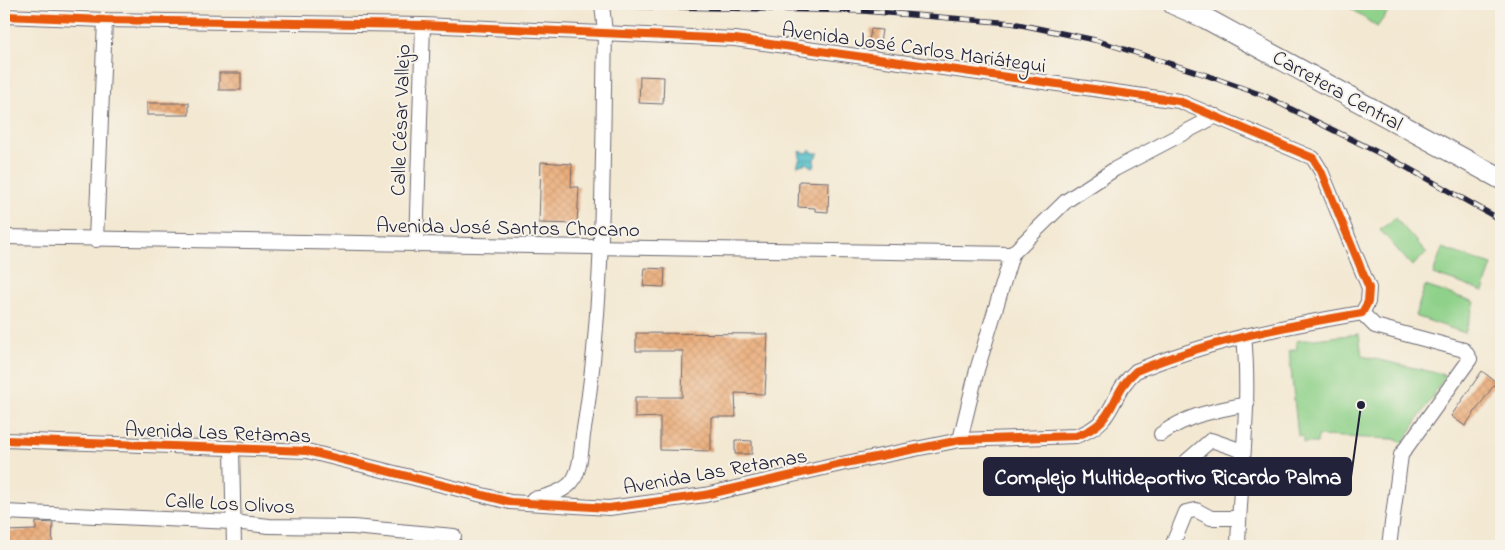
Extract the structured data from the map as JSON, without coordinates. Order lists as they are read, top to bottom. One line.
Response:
{"streets":{"highway":["Carretera Central"],"street":["Avenida José Carlos Mariátegui","Calle César Vallejo","Avenida José Santos Chocano","Avenida Las Retamas","Calle Los Olivos"]},"crossings":[["Avenida José Carlos Mariátegui","Calle César Vallejo"],["Avenida José Carlos Mariátegui","Avenida Las Retamas"],["Calle César Vallejo","Avenida José Santos Chocano"]],"places":["Complejo Multideportivo Ricardo Palma"]}
